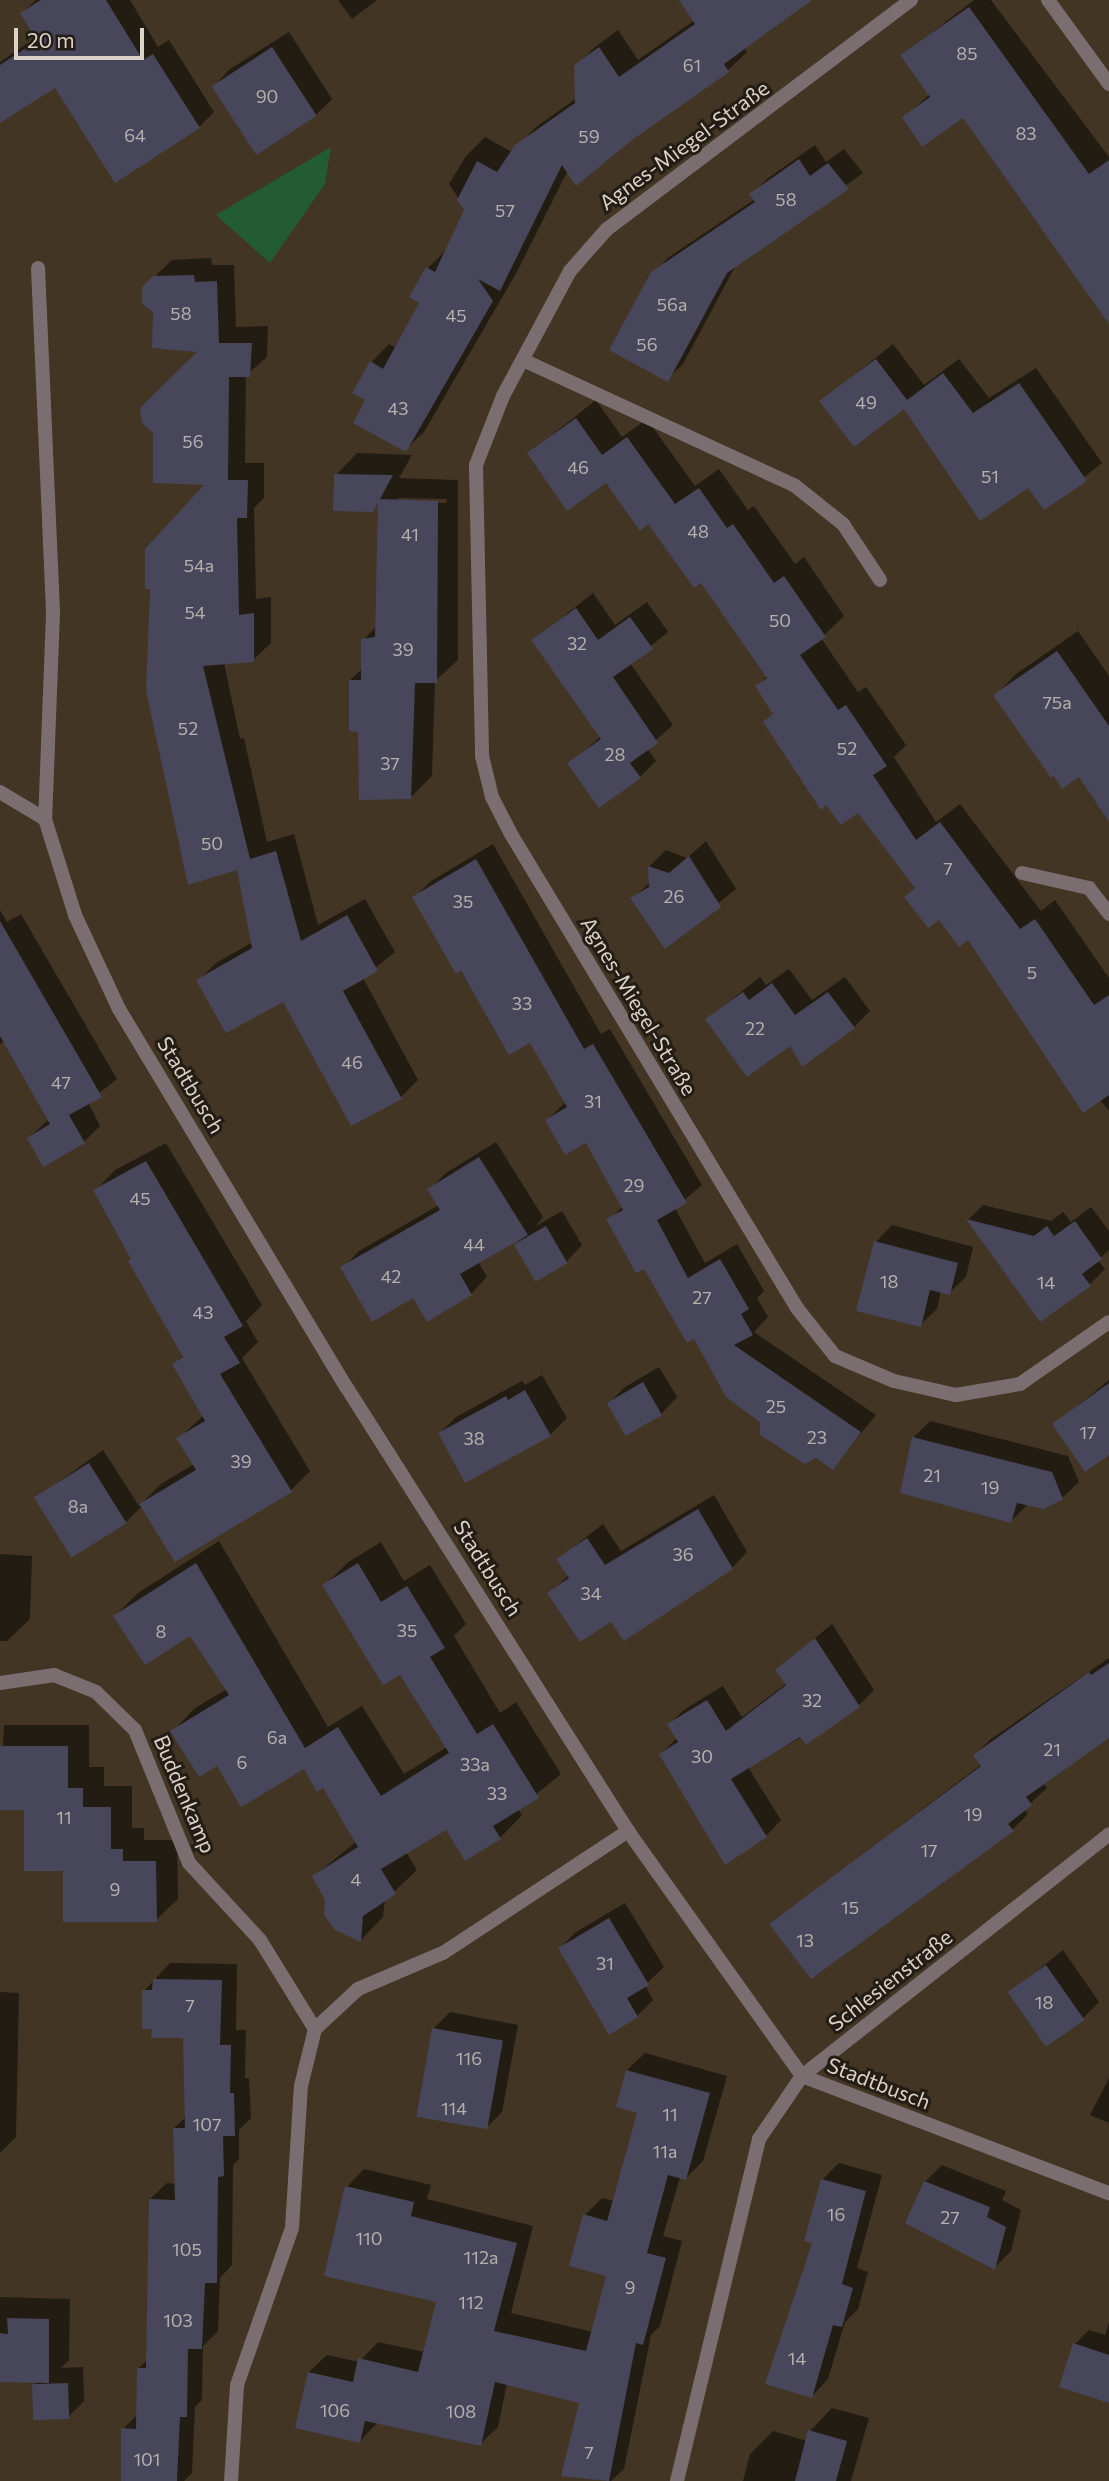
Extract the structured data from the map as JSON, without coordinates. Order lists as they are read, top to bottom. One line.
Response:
{"streets":{"street":["Agnes-Miegel-Straße","Stadtbusch","Buddenkamp","Schlesienstraße"]},"crossings":[["Stadtbusch","Schlesienstraße"]],"house_numbers":["85","61","90","83","64","59","58","57","56a","58","45","56","49","43","56","46","51","48","41","54a","54","50","32","39","75a","52","52","28","37","50","7","26","35","5","33","22","46","47","31","29","45","44","42","18","14","27","43","25","17","23","38","39","21","19","8a","36","34","35","8","32","6a","21","30","6","33a","33","19","11","17","4","9","15","13","31","18","7","116","114","11","107","11a","16","27","110","105","112a","9","112","103","14","106","108","7","101"],"scale_bar":"20 m"}
